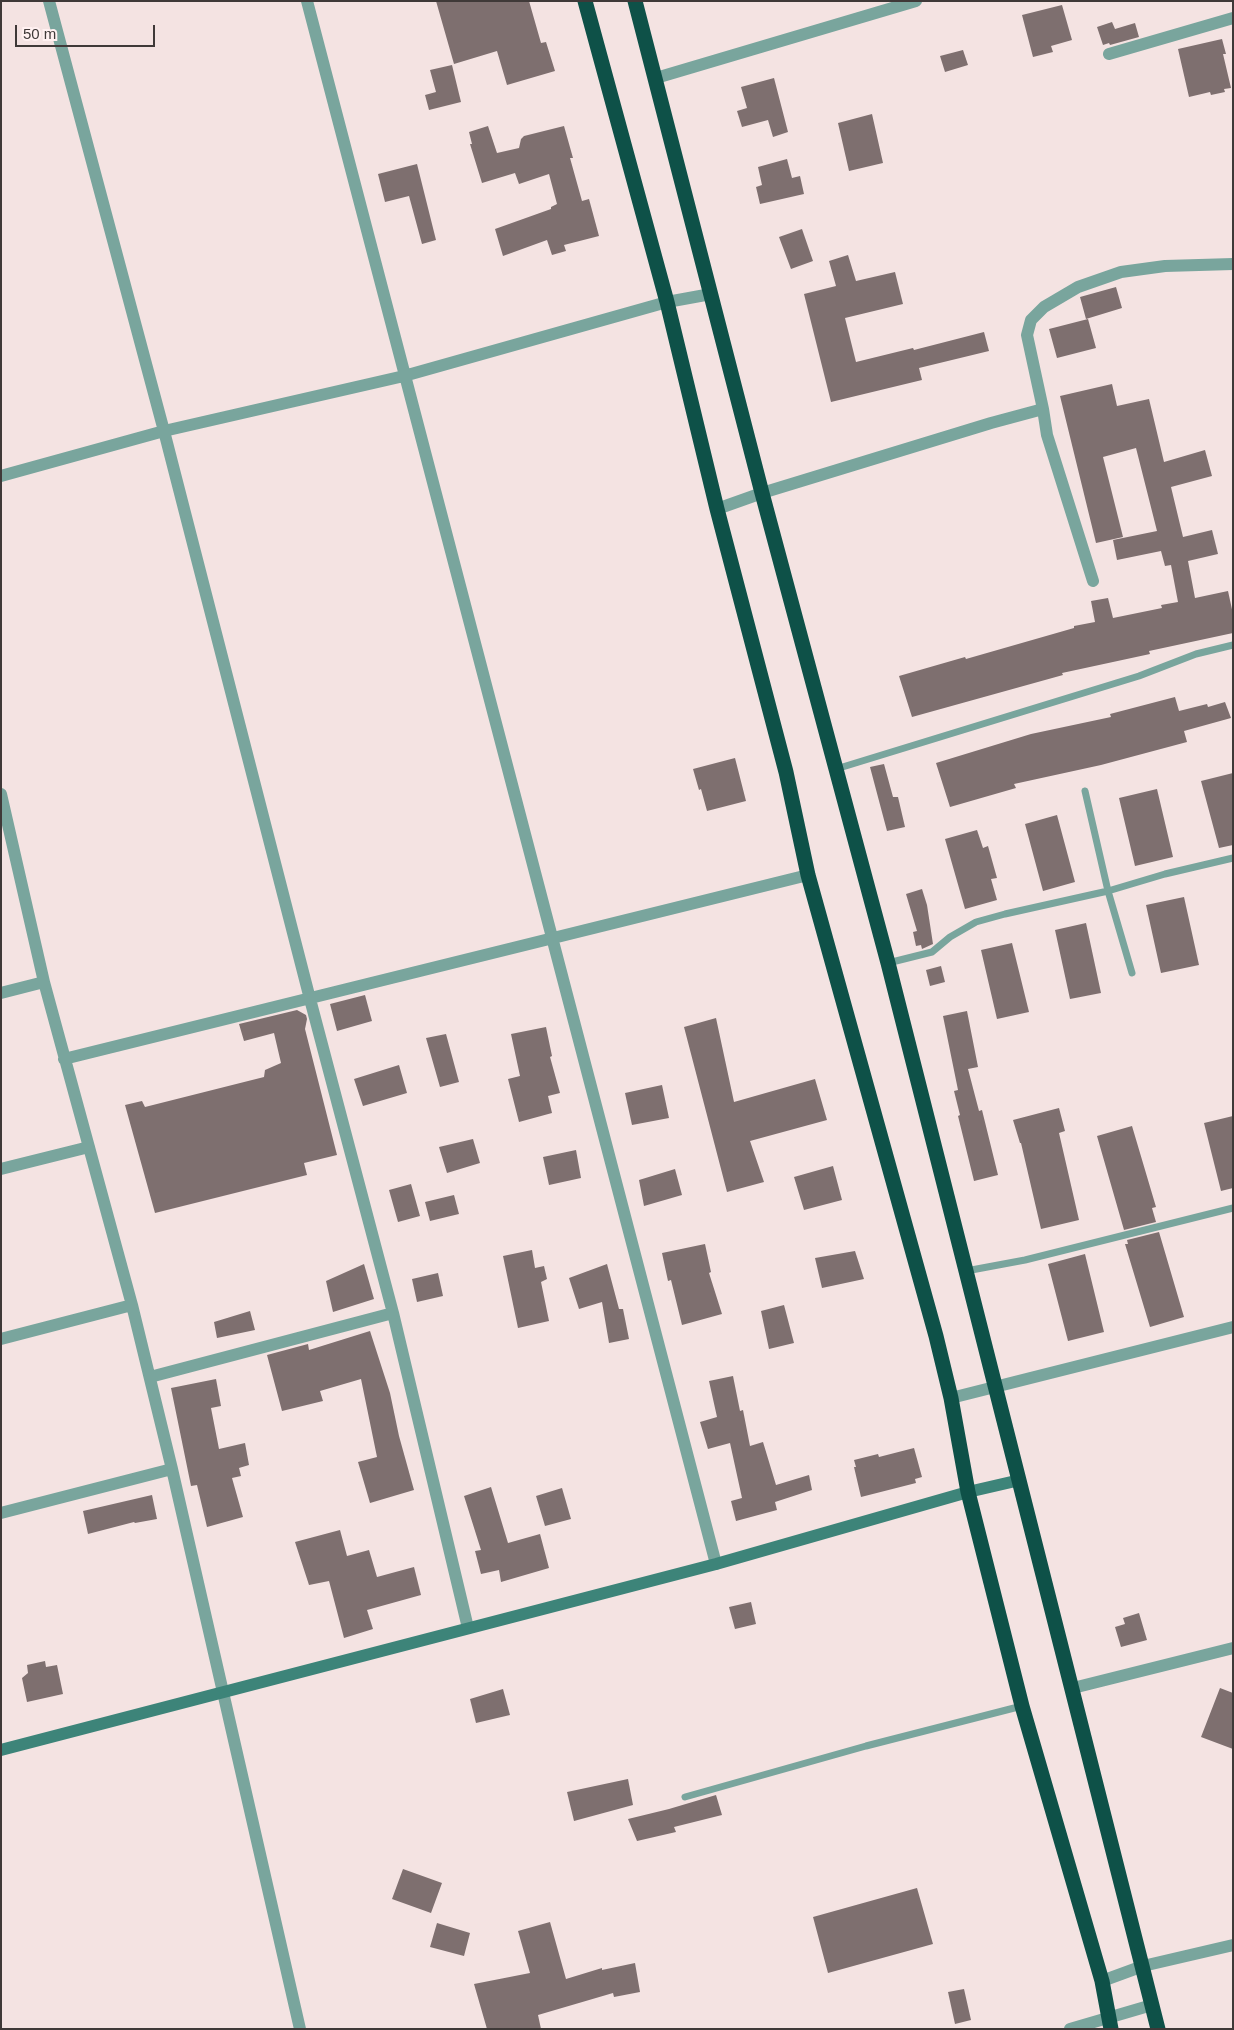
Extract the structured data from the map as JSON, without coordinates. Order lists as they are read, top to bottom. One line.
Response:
{"scale_bar":"50 m"}
